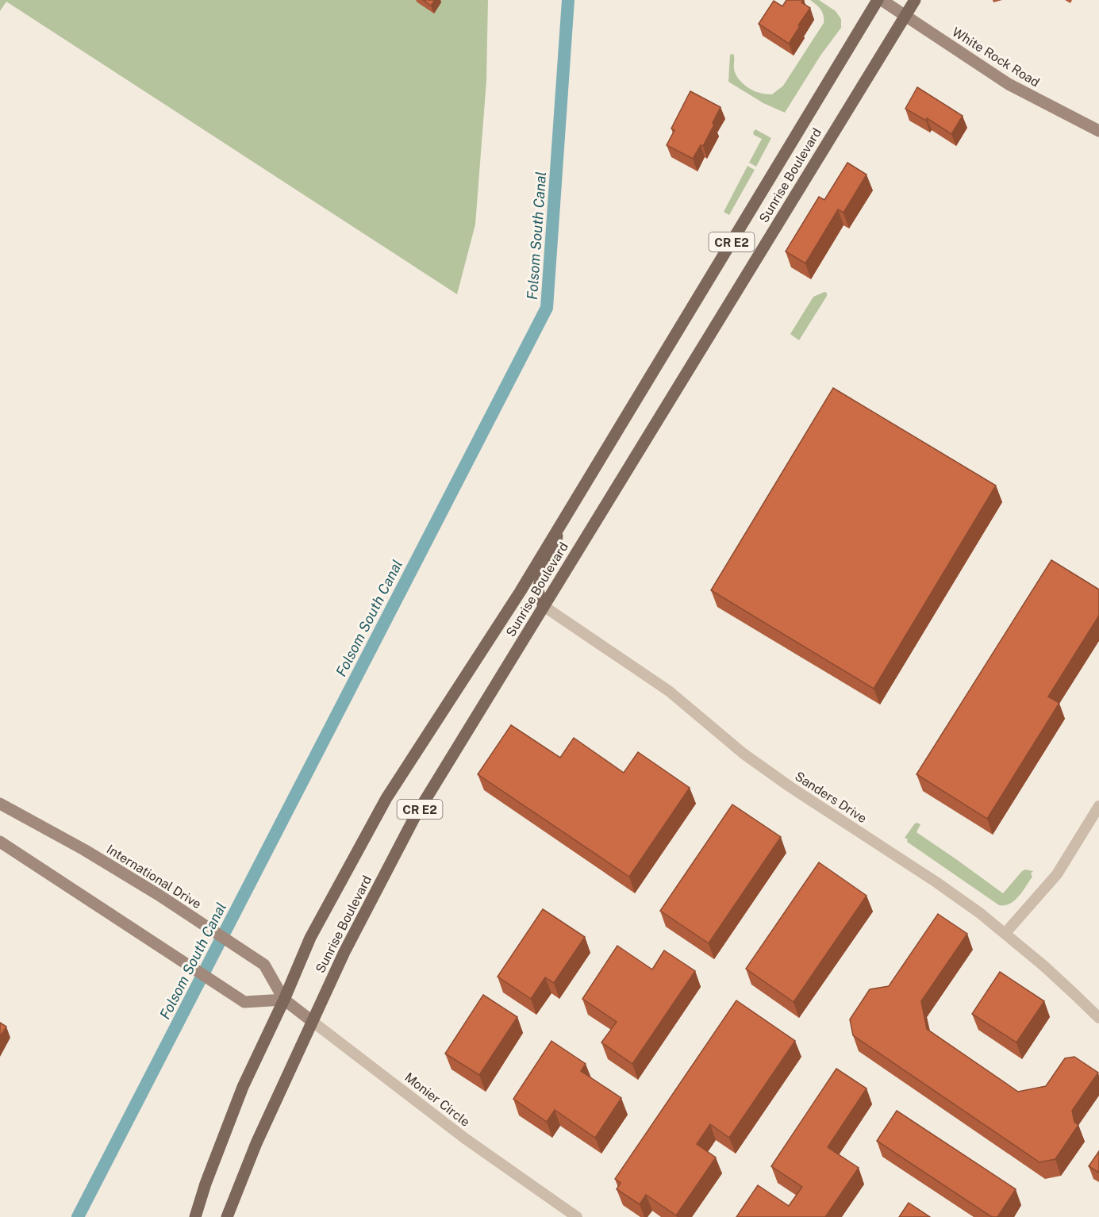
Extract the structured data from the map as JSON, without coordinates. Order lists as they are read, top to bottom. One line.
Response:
{"streets":{"main road":["White Rock Road","Sunrise Boulevard","CR E2","International Drive","Monier Circle"],"street":["Sanders Drive"]},"crossings":[["White Rock Road","Sunrise Boulevard"],["Sunrise Boulevard","Sanders Drive"],["Sunrise Boulevard","International Drive"],["Sunrise Boulevard","Monier Circle"],["International Drive","Monier Circle"]],"water":["Folsom South Canal"]}
